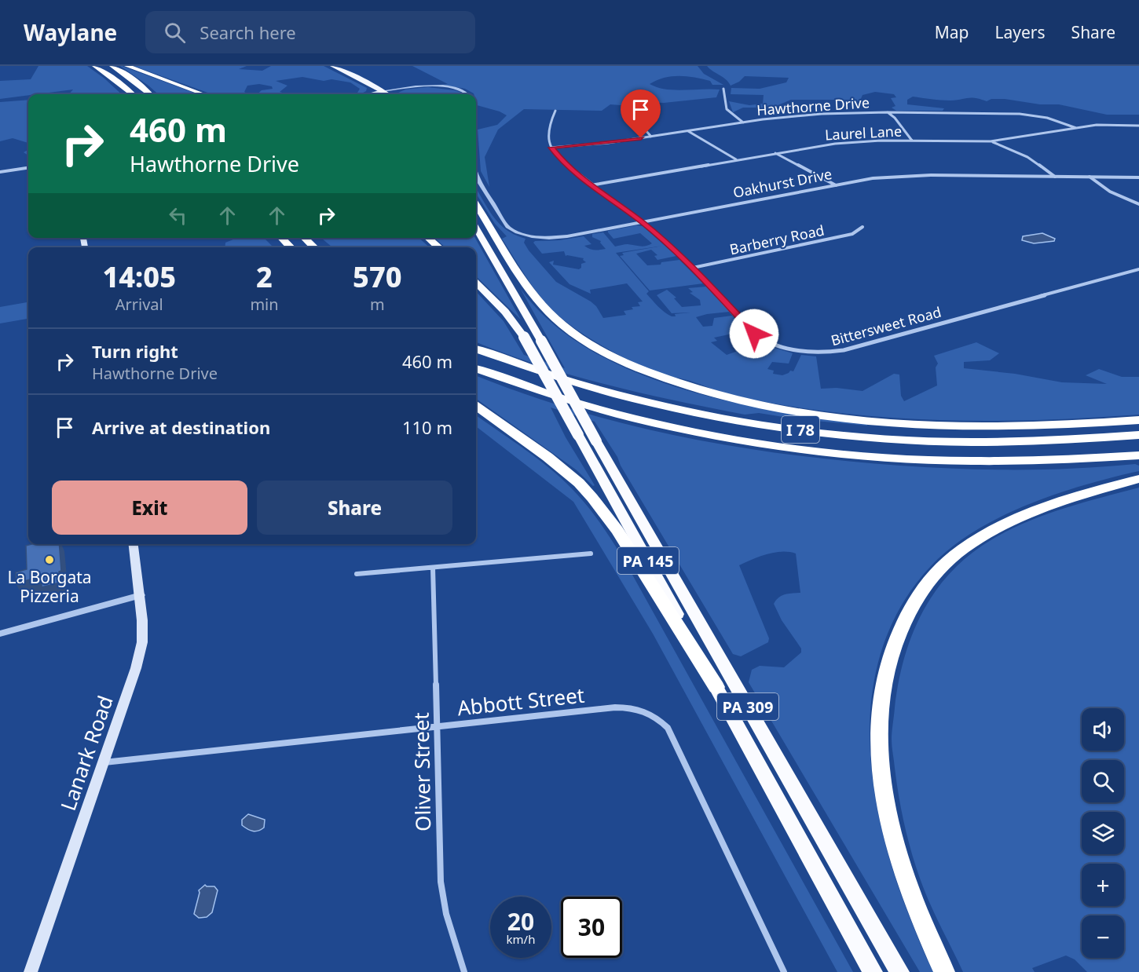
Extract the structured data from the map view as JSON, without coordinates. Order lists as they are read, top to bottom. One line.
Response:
{"streets":{"highway":["I 78","PA 145","PA 309"],"main road":["Lanark Road"],"street":["Hawthorne Drive","Laurel Lane","Oakhurst Drive","Barberry Road","Bittersweet Road","Abbott Street","Oliver Street"]},"crossings":[["Hawthorne Drive","Laurel Lane"],["Hawthorne Drive","Bittersweet Road"],["Laurel Lane","Bittersweet Road"],["Oakhurst Drive","Bittersweet Road"],["Barberry Road","Bittersweet Road"],["PA 145","PA 309"],["Abbott Street","Lanark Road"],["Abbott Street","Oliver Street"]],"places":["La Borgata Pizzeria"],"page":{"header":"Waylane","search":"Search here","nav":["Map","Layers","Share"],"turn":["460 m","Hawthorne Drive"],"eta":["14:05","Arrival","2","min","570","m"],"list":[{"name":"Turn right","note":"Hawthorne Drive","value":"460 m"},{"name":"Arrive at destination","value":"110 m"}],"buttons":["Exit","Share"],"map_buttons":["+","−"],"speed":"20 km/h","limit":"30"}}
